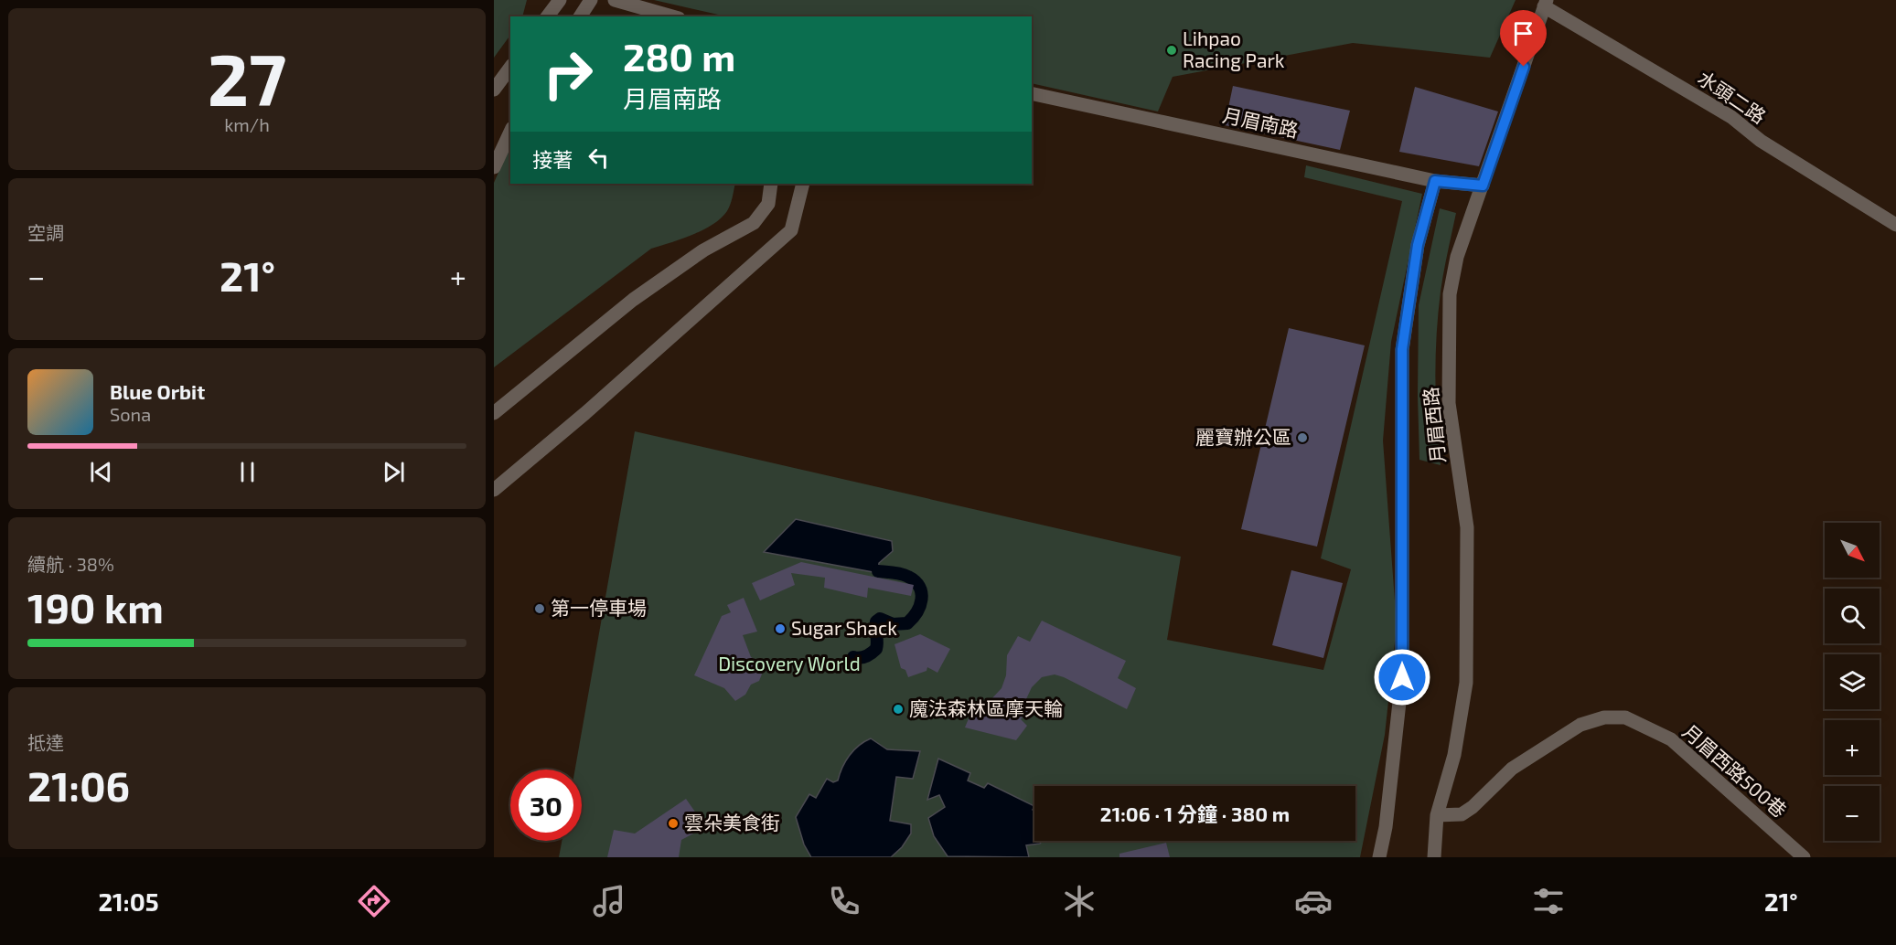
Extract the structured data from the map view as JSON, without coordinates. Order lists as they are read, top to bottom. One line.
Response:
{"streets":{"street":["水頭二路","月眉南路","月眉西路","月眉西路500巷"]},"crossings":[["水頭二路","月眉西路"],["月眉南路","月眉西路"],["月眉西路","月眉西路500巷"]],"parks":["Discovery World"],"places":["Lihpao Racing Park","麗寶辦公區","第一停車場","Sugar Shack","魔法森林區摩天輪","雲朵美食街"],"north":"bottom right","page":{"tile":[["27","km/h"],"空調",["續航 · 38%","190 km"],["抵達","21:06"]],"turn":["280 m","月眉南路"],"then":"接著","heat":["−","21°","+"],"song":["Blue Orbit","Sona"],"map_buttons":["+","−"],"limit":"30","trip":"21:06 · 1 分鐘 · 380 m","tabs":["21:05","21°"]}}
